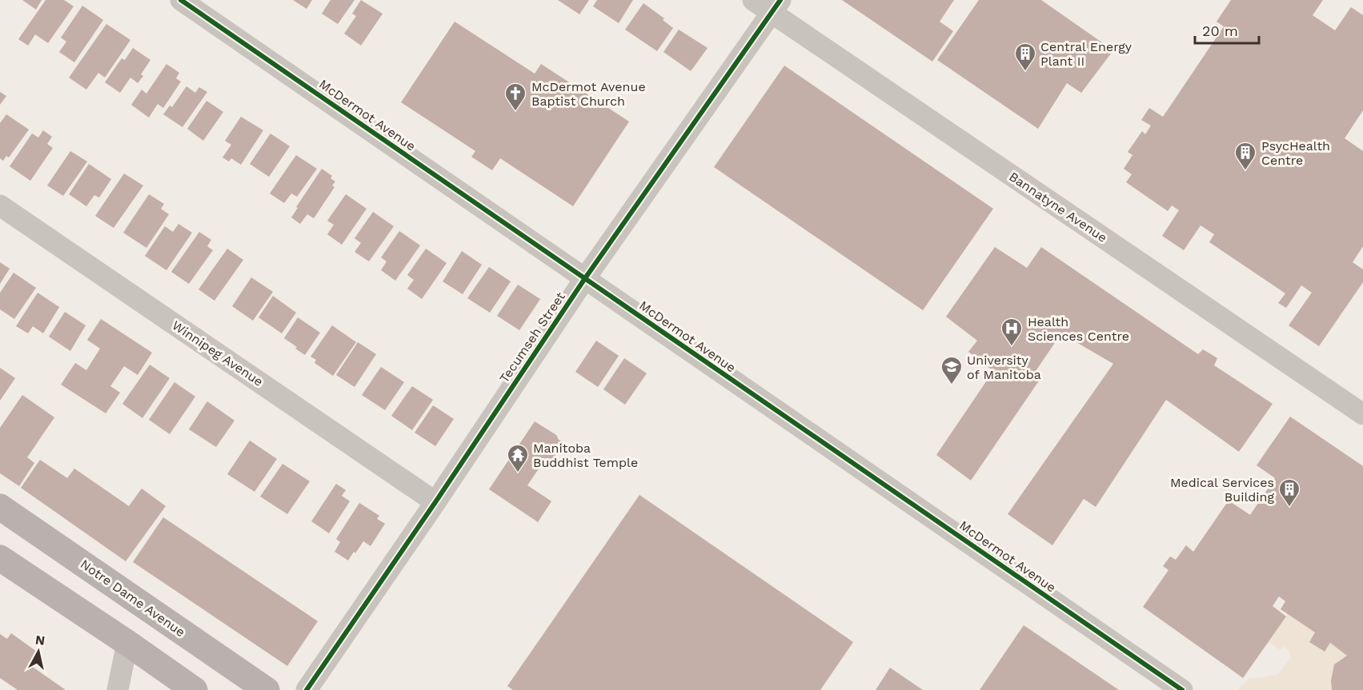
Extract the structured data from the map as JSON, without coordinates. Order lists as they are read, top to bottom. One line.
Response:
{"streets":{"main road":["Notre Dame Avenue"],"street":["McDermot Avenue","Bannatyne Avenue","Tecumseh Street","Winnipeg Avenue"]},"crossings":[["McDermot Avenue","Tecumseh Street"],["Bannatyne Avenue","Tecumseh Street"],["Tecumseh Street","Winnipeg Avenue"]],"places":{"building":["Central Energy Plant II","PsycHealth Centre","Medical Services Building"],"church":["McDermot Avenue Baptist Church"],"hospital":["Health Sciences Centre"],"school or university":["University of Manitoba"],"temple":["Manitoba Buddhist Temple"]},"scale_bar":"20 m","north":"top"}
